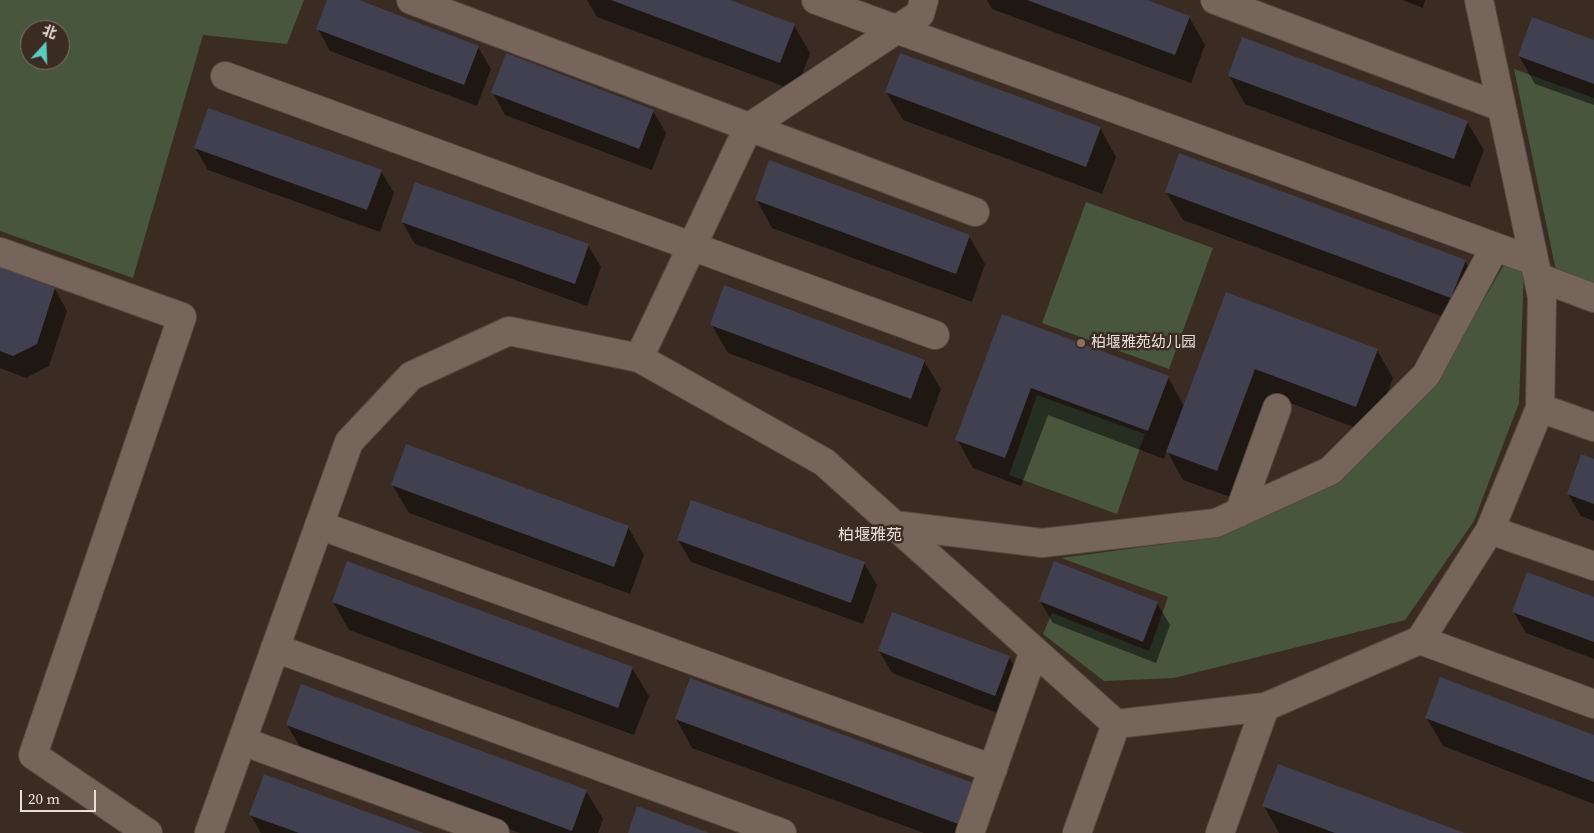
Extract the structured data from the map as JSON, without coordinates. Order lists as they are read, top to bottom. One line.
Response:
{"districts":["柏堰雅苑"],"places":["柏堰雅苑幼儿园"],"scale_bar":"20 m","north":"top"}
